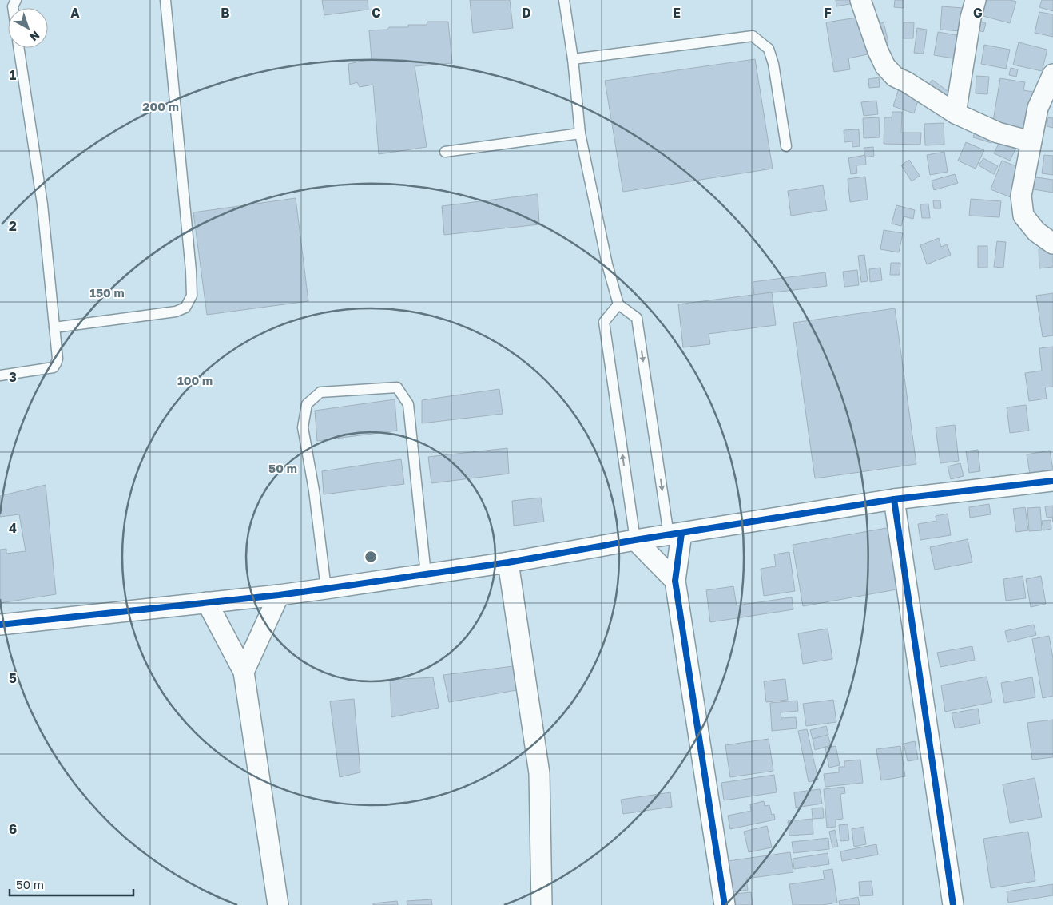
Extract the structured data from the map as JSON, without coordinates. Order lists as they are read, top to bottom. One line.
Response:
{"scale_bar":"50 m","north":"bottom right","grid":{"columns":["A","B","C","D","E","F","G"],"rows":["1","2","3","4","5","6"]},"rings":["200 m","150 m","100 m","50 m"]}
